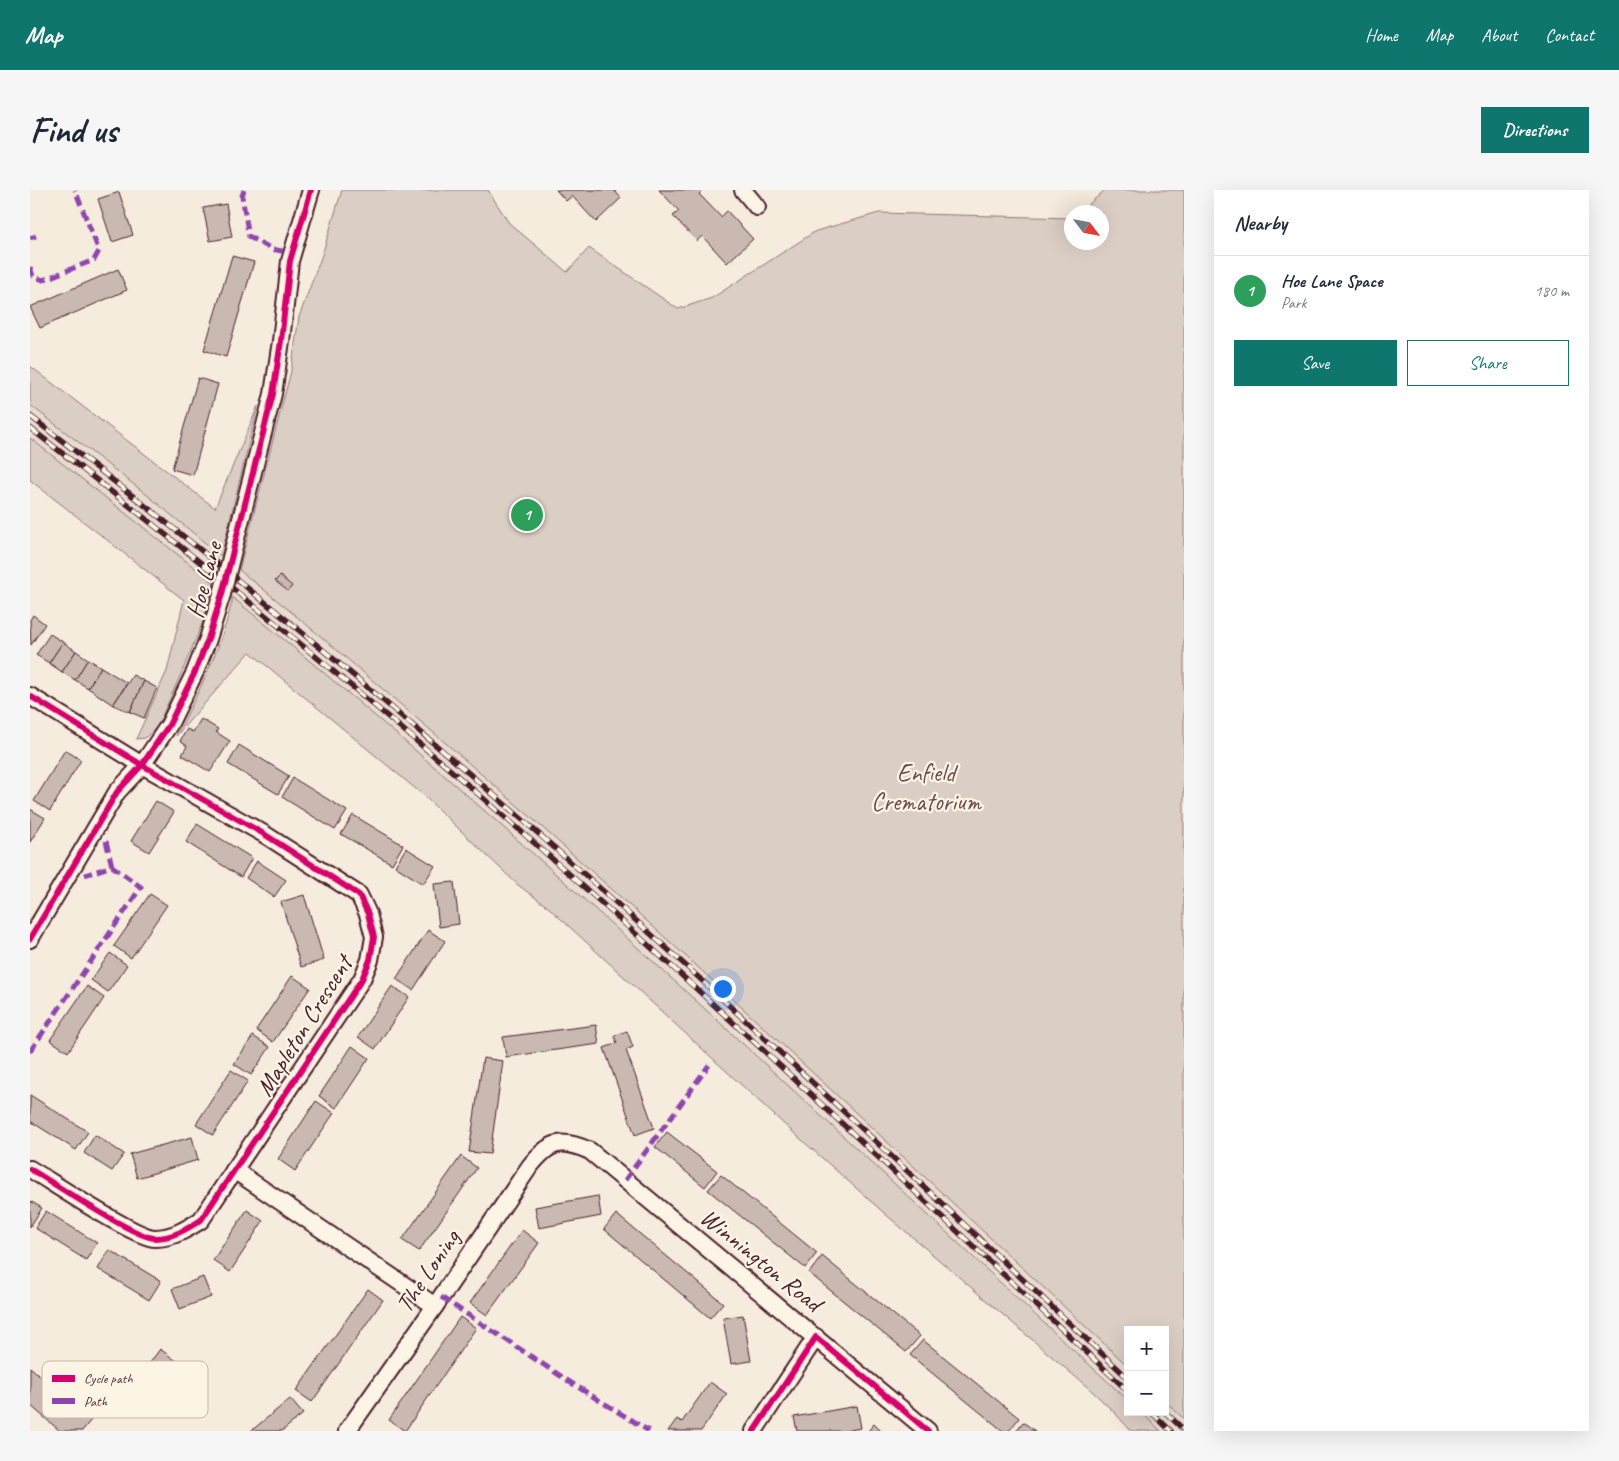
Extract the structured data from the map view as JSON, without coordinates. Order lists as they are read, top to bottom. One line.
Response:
{"streets":{"street":["Hoe Lane","Mapleton Crescent","Winnington Road","The Loning"]},"crossings":[["Hoe Lane","Mapleton Crescent"],["Winnington Road","The Loning"]],"parks":["Enfield Crematorium"],"legend":["Cycle path","Path"],"north":"bottom right","page":{"header":"Map","nav":["Home","Map","About","Contact"],"buttons":["Directions",["Save","Share"]],"title":"Find us","heading":"Nearby","list":[{"mark":"1","name":"Hoe Lane Space","note":"Park","value":"180 m"}],"pins":"1","map_buttons":["+","−"]}}
